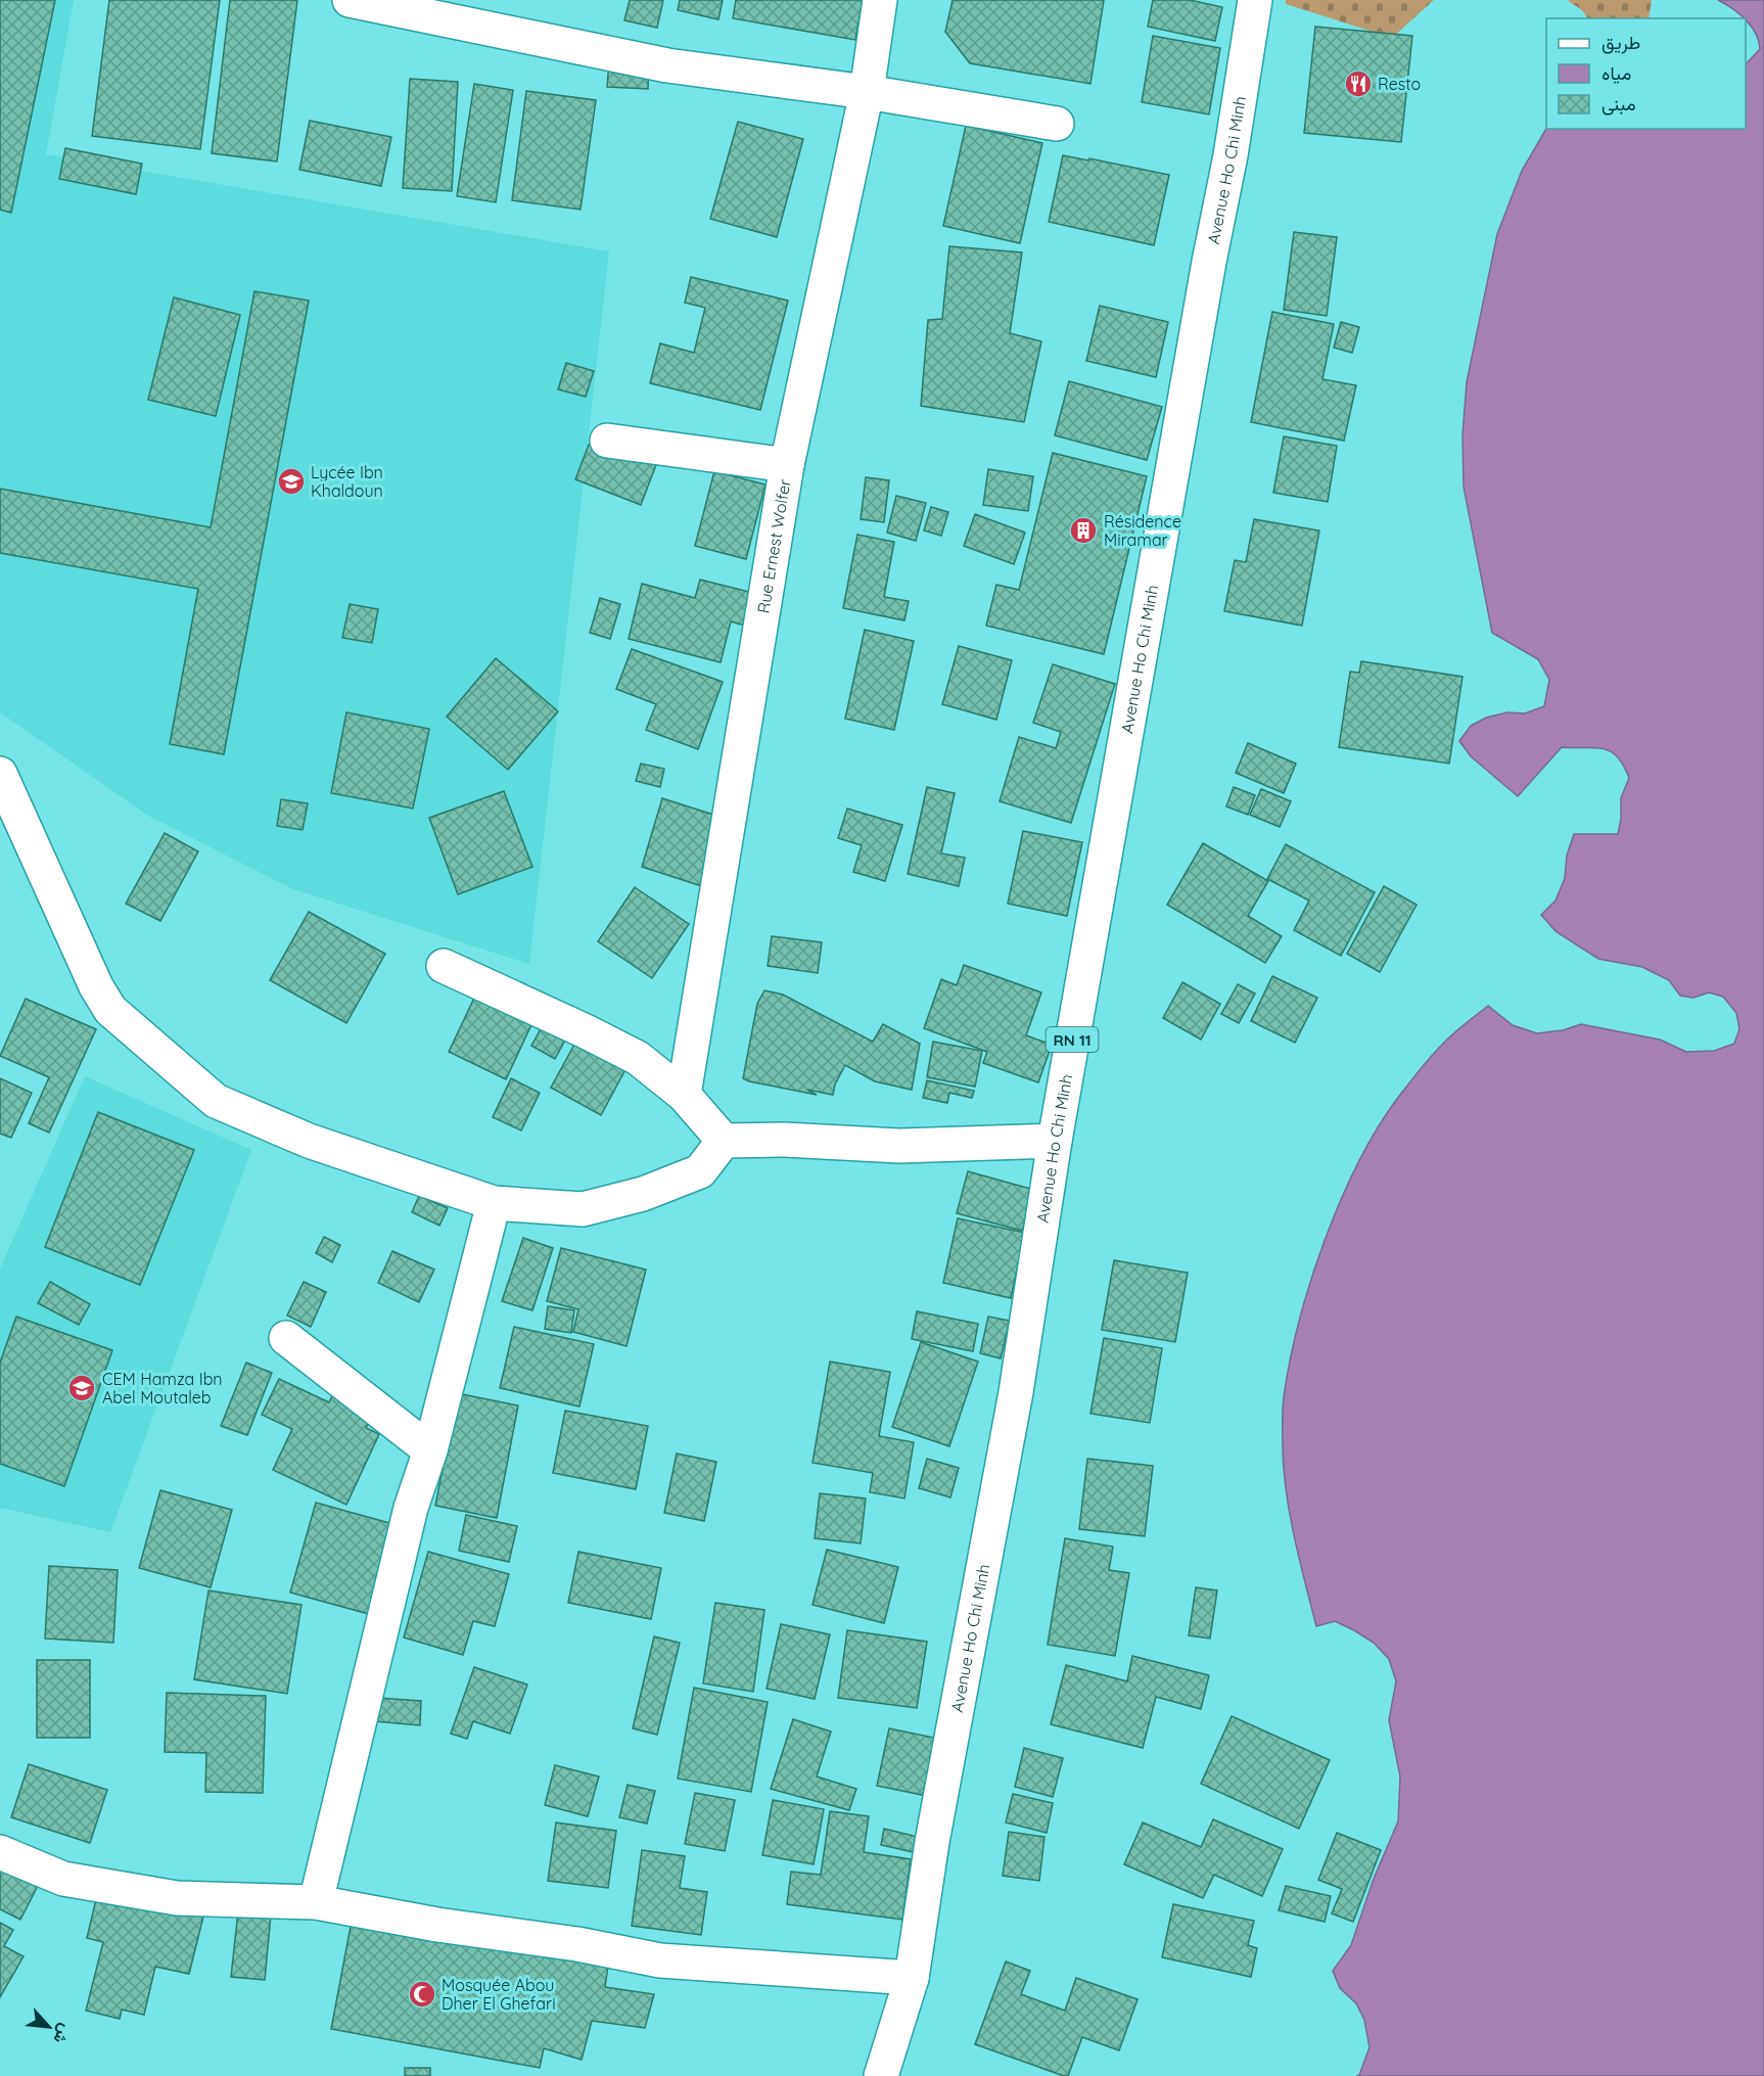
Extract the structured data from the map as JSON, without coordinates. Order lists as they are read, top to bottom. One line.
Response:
{"streets":{"street":["Avenue Ho Chi Minh","Rue Ernest Wolfer","RN 11"]},"places":{"restaurant":["Resto"],"school or university":["Lycée Ibn Khaldoun","CEM Hamza Ibn Abel Moutaleb"],"building":["Résidence Miramar"],"mosque":["Mosquée Abou Dher El Ghefari"]},"legend":["طريق","مياه","مبنى"],"north":"bottom right"}
